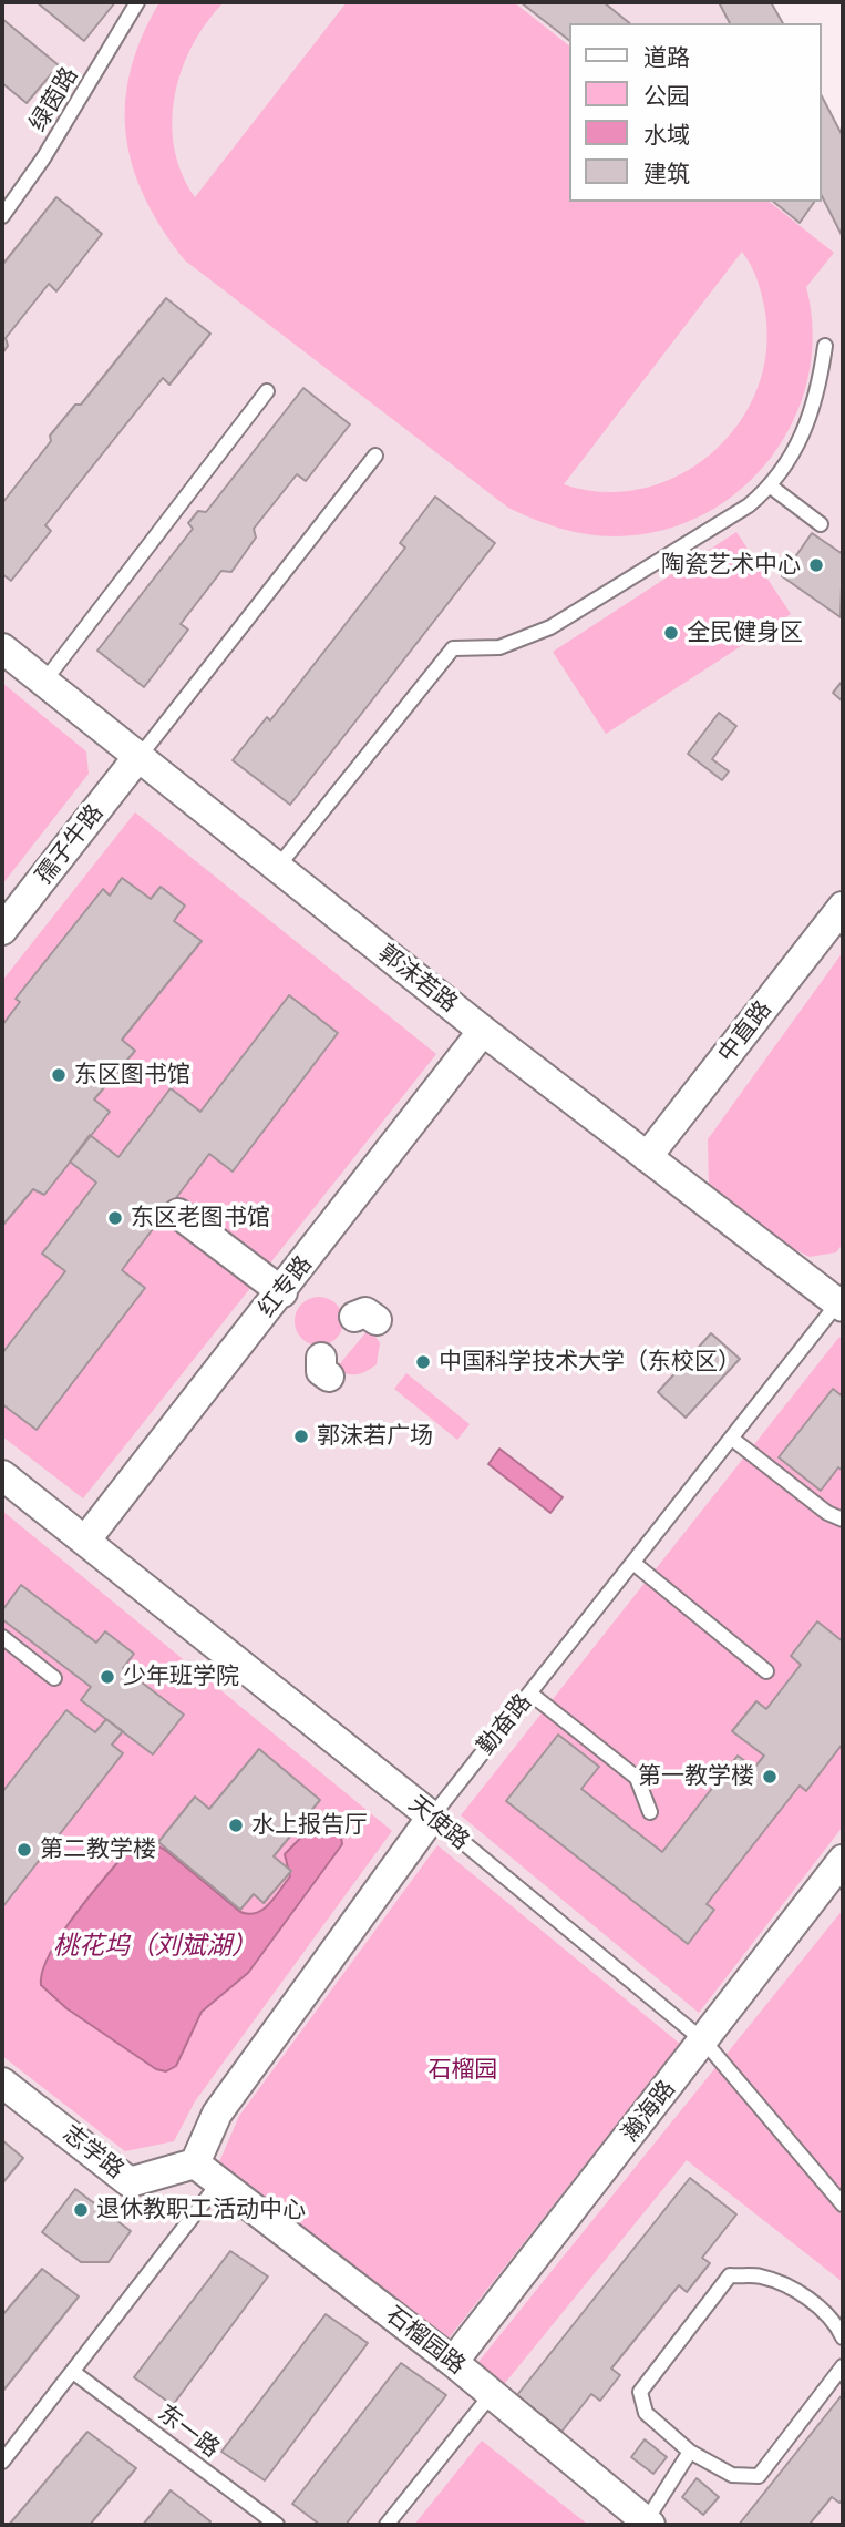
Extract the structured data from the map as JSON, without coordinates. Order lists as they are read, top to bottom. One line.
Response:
{"streets":{"street":["孺子牛路","郭沫若路","中直路","红专路","勤奋路","天使路","瀚海路","志学路","石榴园路"],"lane":["绿茵路","东一路"]},"crossings":[["孺子牛路","郭沫若路"],["郭沫若路","中直路"],["郭沫若路","红专路"],["郭沫若路","勤奋路"],["红专路","天使路"],["勤奋路","天使路"],["勤奋路","志学路"],["勤奋路","石榴园路"],["天使路","瀚海路"],["瀚海路","石榴园路"],["志学路","石榴园路"]],"water":["桃花坞（刘斌湖）"],"parks":["石榴园"],"places":["陶瓷艺术中心","全民健身区","东区图书馆","东区老图书馆","中国科学技术大学（东校区）","郭沫若广场","少年班学院","第一教学楼","水上报告厅","第二教学楼","退休教职工活动中心"],"legend":["道路","公园","水域","建筑"]}
